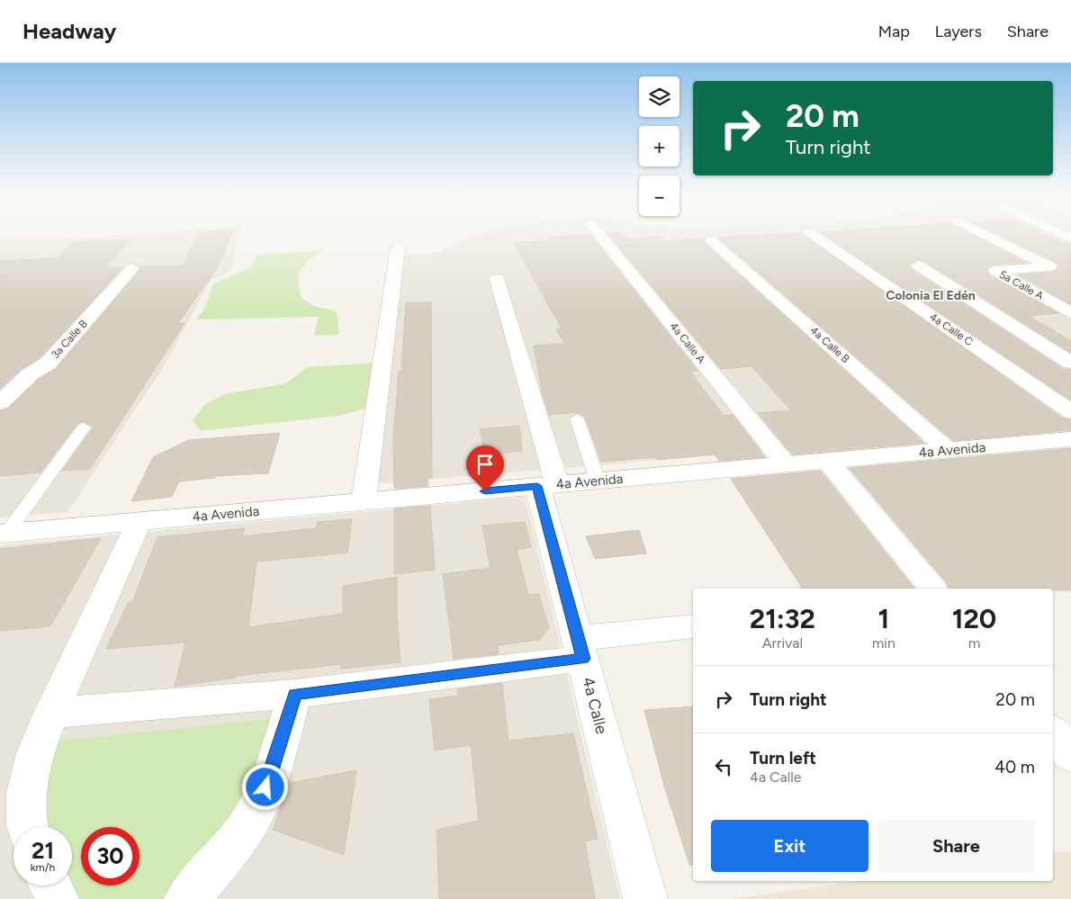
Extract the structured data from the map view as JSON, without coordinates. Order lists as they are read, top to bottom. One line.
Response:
{"streets":{"street":["5a Calle A","4a Calle C","3a Calle B","4a Calle A","4a Calle B","4a Avenida","4a Calle"]},"crossings":[["4a Calle A","4a Avenida"],["4a Calle B","4a Avenida"],["4a Avenida","4a Calle"]],"districts":["Colonia El Edén"],"page":{"header":"Headway","nav":["Map","Layers","Share"],"map_buttons":["+","−"],"turn":["20 m","Turn right"],"eta":["21:32","Arrival","1","min","120","m"],"list":[{"name":"Turn right","value":"20 m"},{"name":"Turn left","note":"4a Calle","value":"40 m"}],"buttons":["Exit","Share"],"speed":"21 km/h","limit":"30"}}
